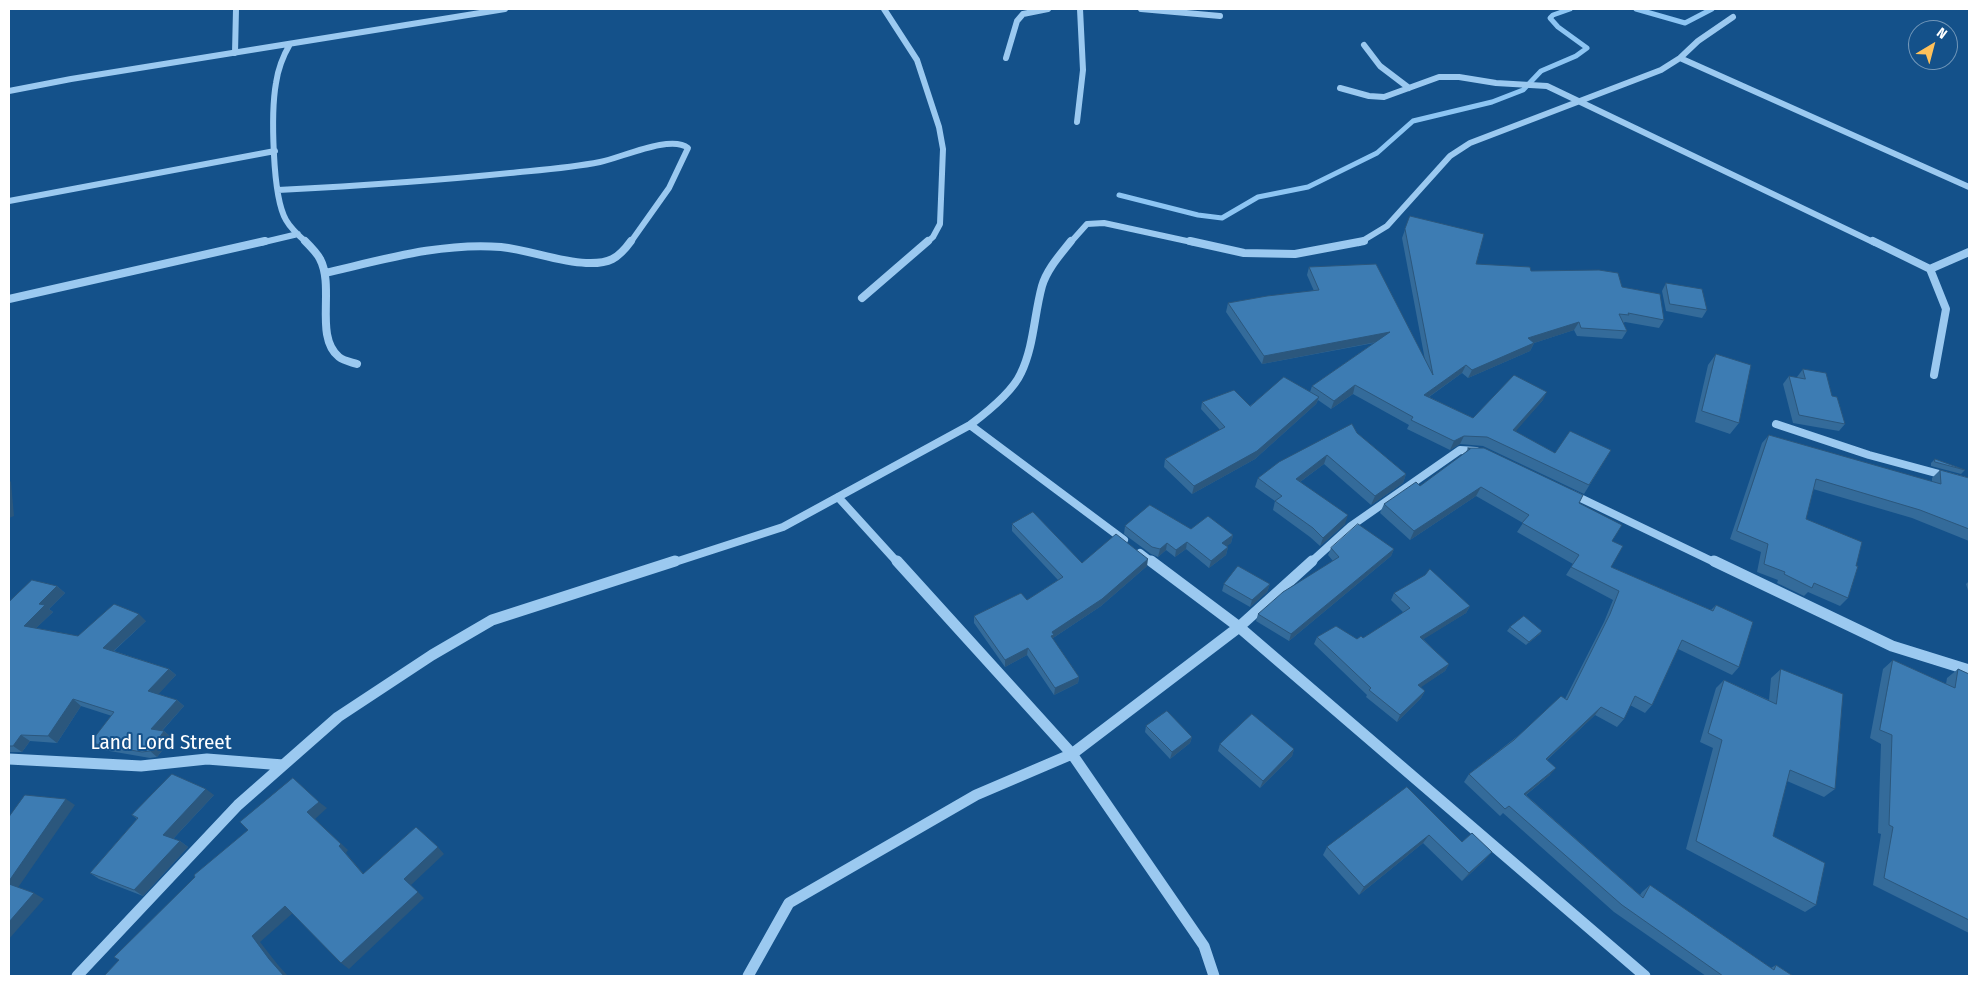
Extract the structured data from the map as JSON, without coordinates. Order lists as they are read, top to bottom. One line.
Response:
{"streets":{"street":["Land Lord Street"]},"north":"top right"}
